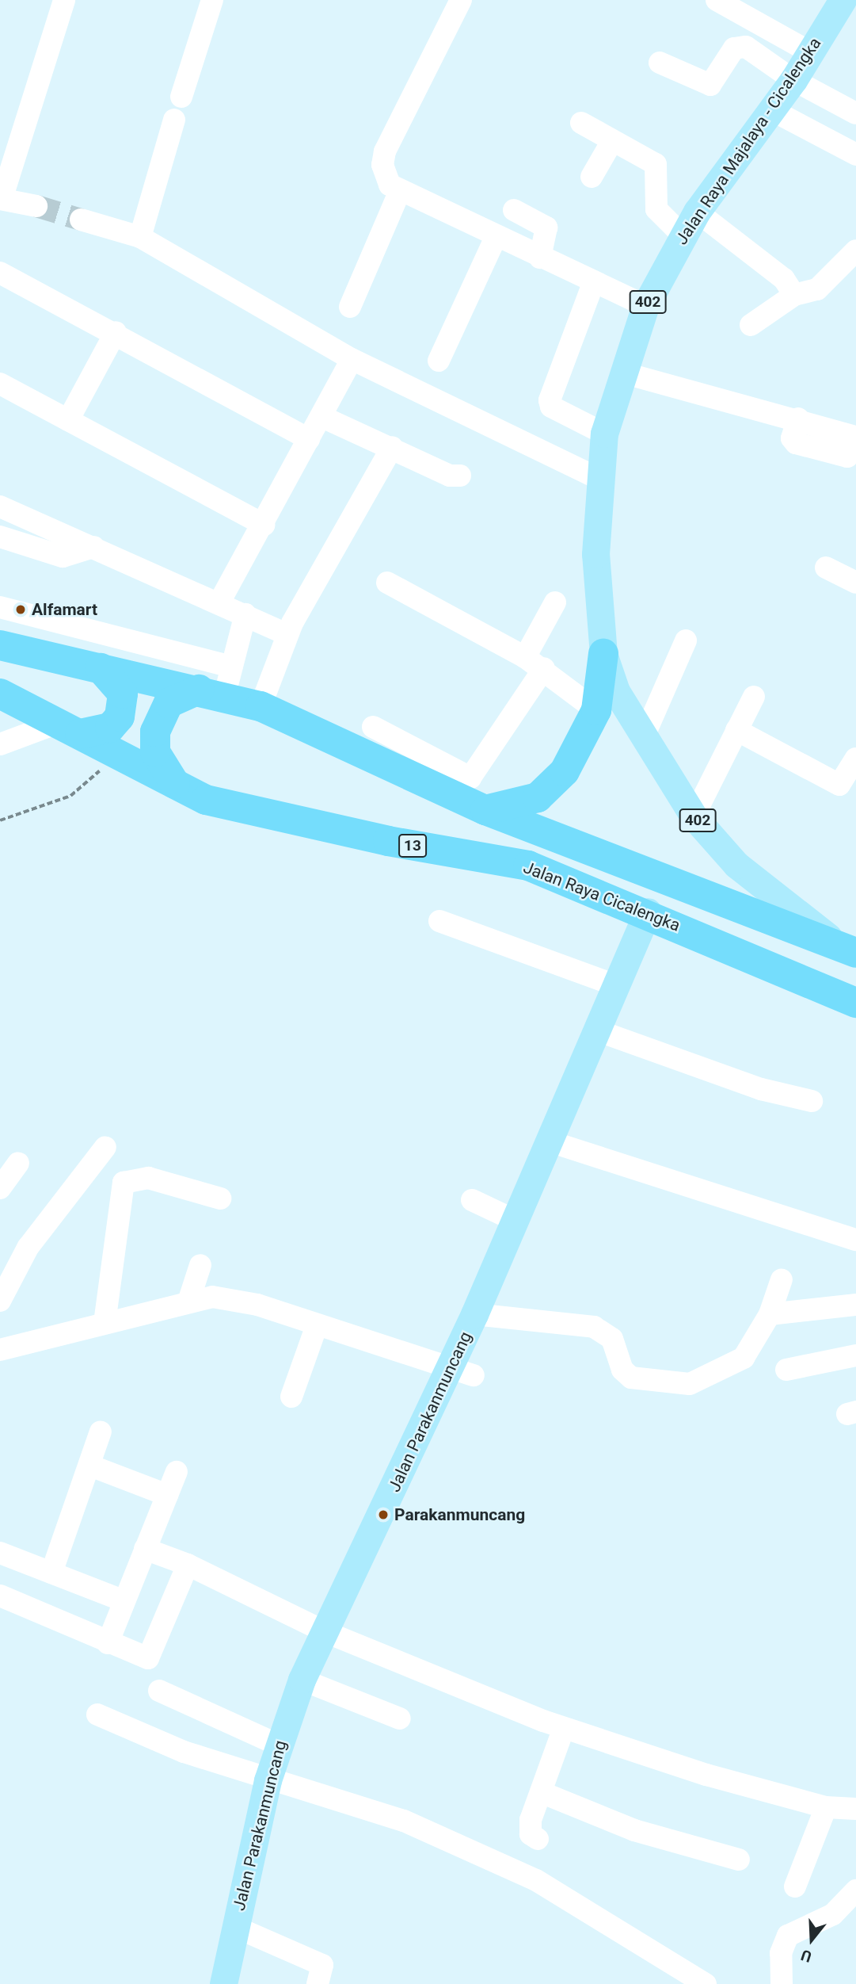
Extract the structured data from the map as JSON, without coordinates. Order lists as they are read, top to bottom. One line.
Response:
{"streets":{"highway":["402","13","Jalan Raya Cicalengka"],"main road":["Jalan Raya Majalaya - Cicalengka","Jalan Parakanmuncang"]},"crossings":[["Jalan Raya Majalaya - Cicalengka","402"],["13","Jalan Raya Cicalengka"],["Jalan Raya Cicalengka","Jalan Parakanmuncang"]],"places":["Alfamart","Parakanmuncang"],"north":"bottom"}
